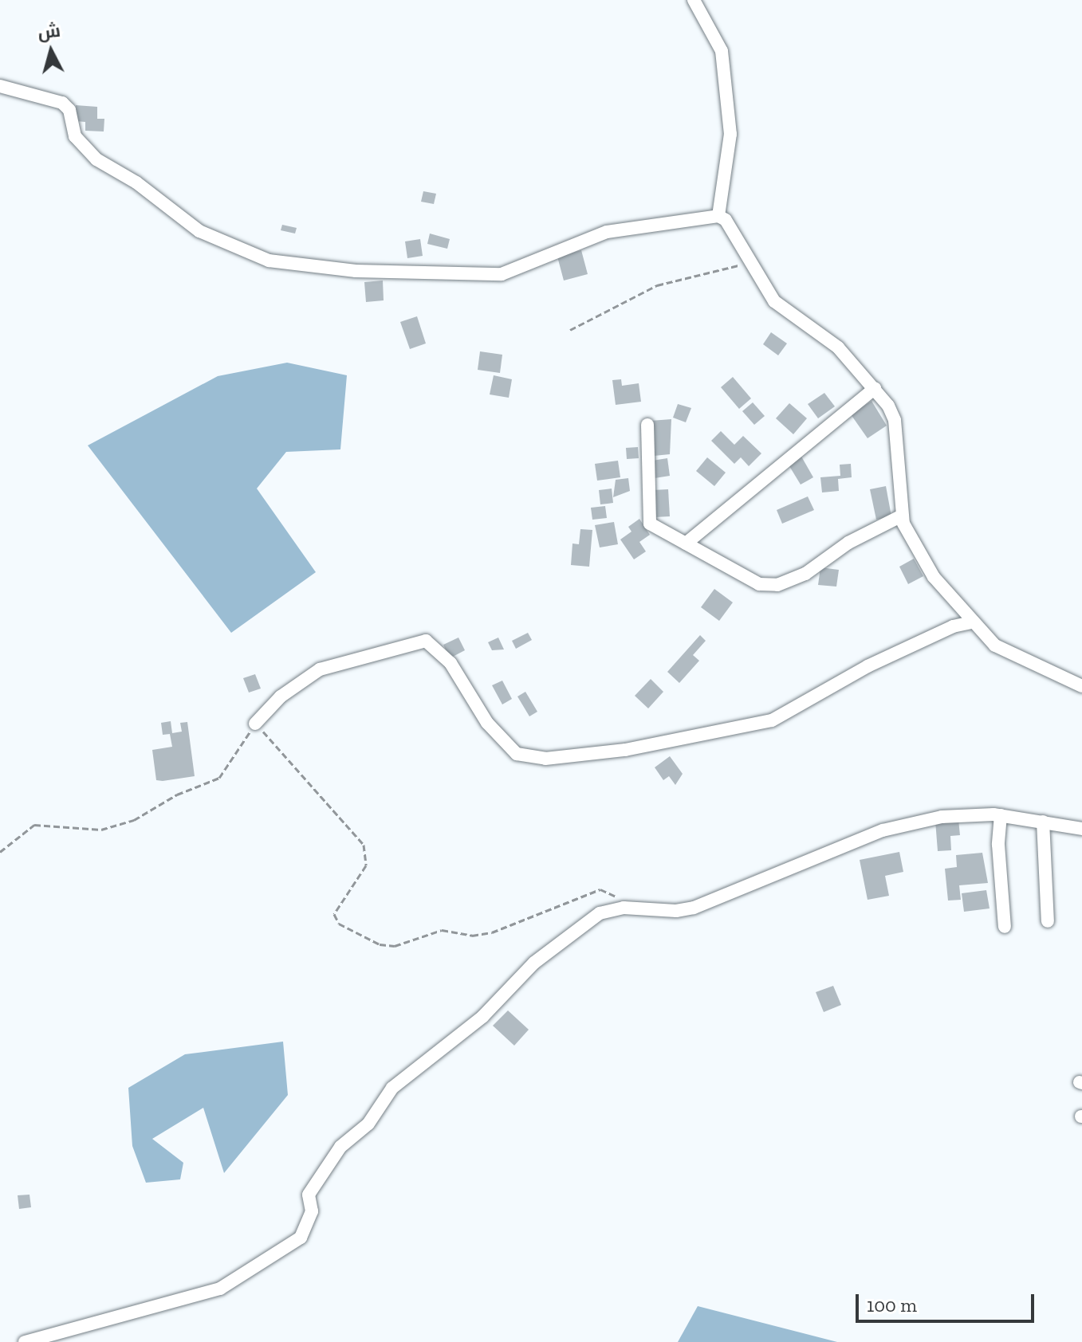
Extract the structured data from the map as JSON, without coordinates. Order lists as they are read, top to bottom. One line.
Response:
{"scale_bar":"100 m","north":"top"}
